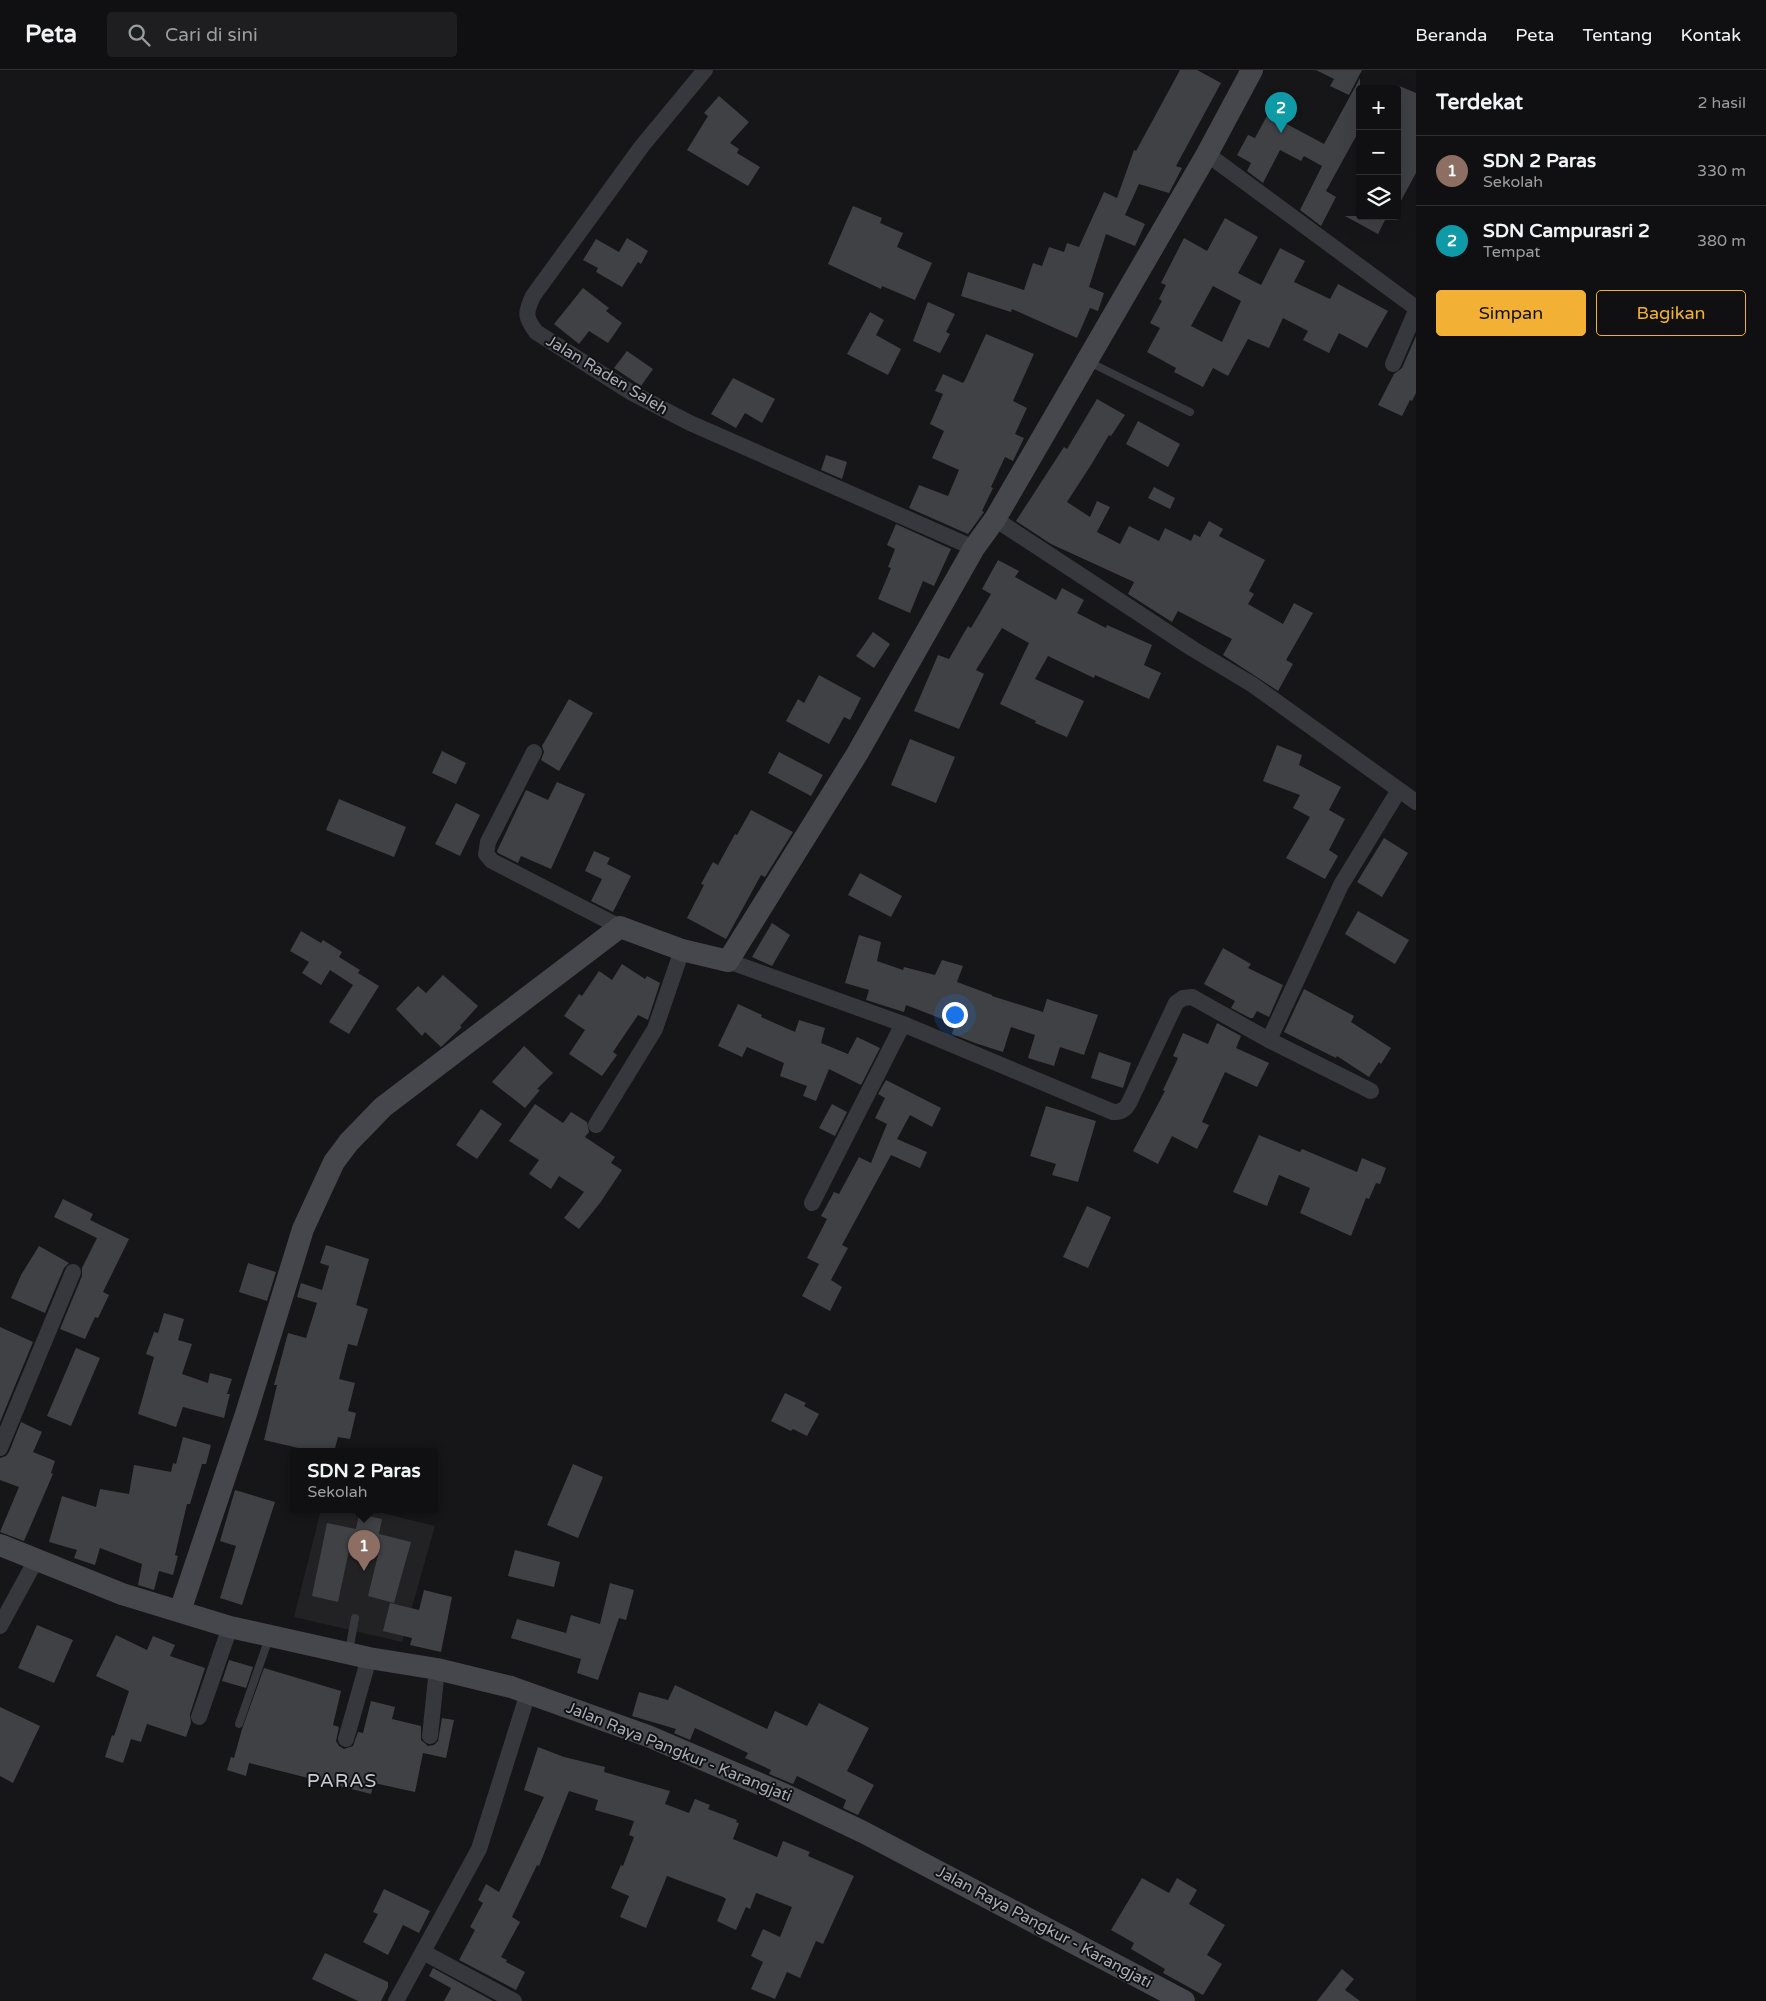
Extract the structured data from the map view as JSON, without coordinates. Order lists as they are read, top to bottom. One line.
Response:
{"streets":{"street":["Jalan Raden Saleh","Jalan Raya Pangkur - Karangjati"]},"districts":["PARAS"],"page":{"header":"Peta","search":"Cari di sini","nav":["Beranda","Peta","Tentang","Kontak"],"heading":["Terdekat","2 hasil"],"map_buttons":["+","−"],"pins":["2","1"],"list":[{"mark":"1","name":"SDN 2 Paras","note":"Sekolah","value":"330 m"},{"mark":"2","name":"SDN Campurasri 2","note":"Tempat","value":"380 m"}],"buttons":["Simpan","Bagikan"],"popup":["SDN 2 Paras","Sekolah"]}}
